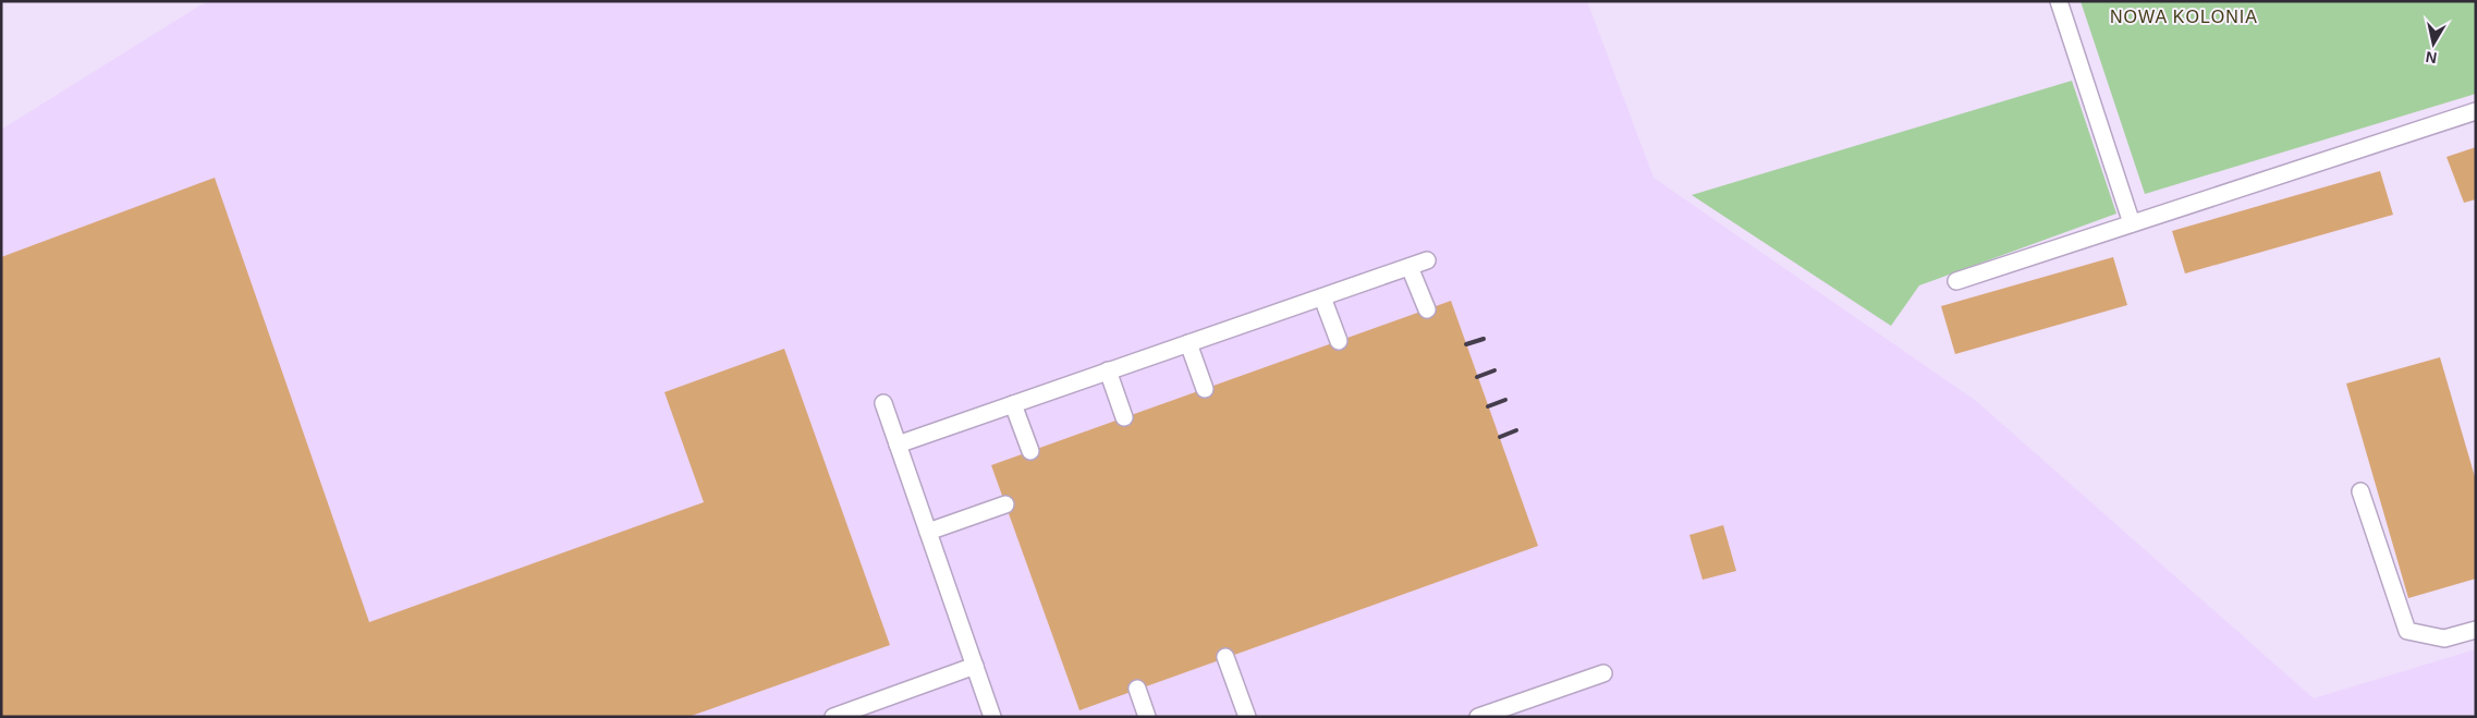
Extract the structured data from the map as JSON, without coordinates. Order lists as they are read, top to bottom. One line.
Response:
{"districts":["NOWA KOLONIA"],"north":"bottom"}
